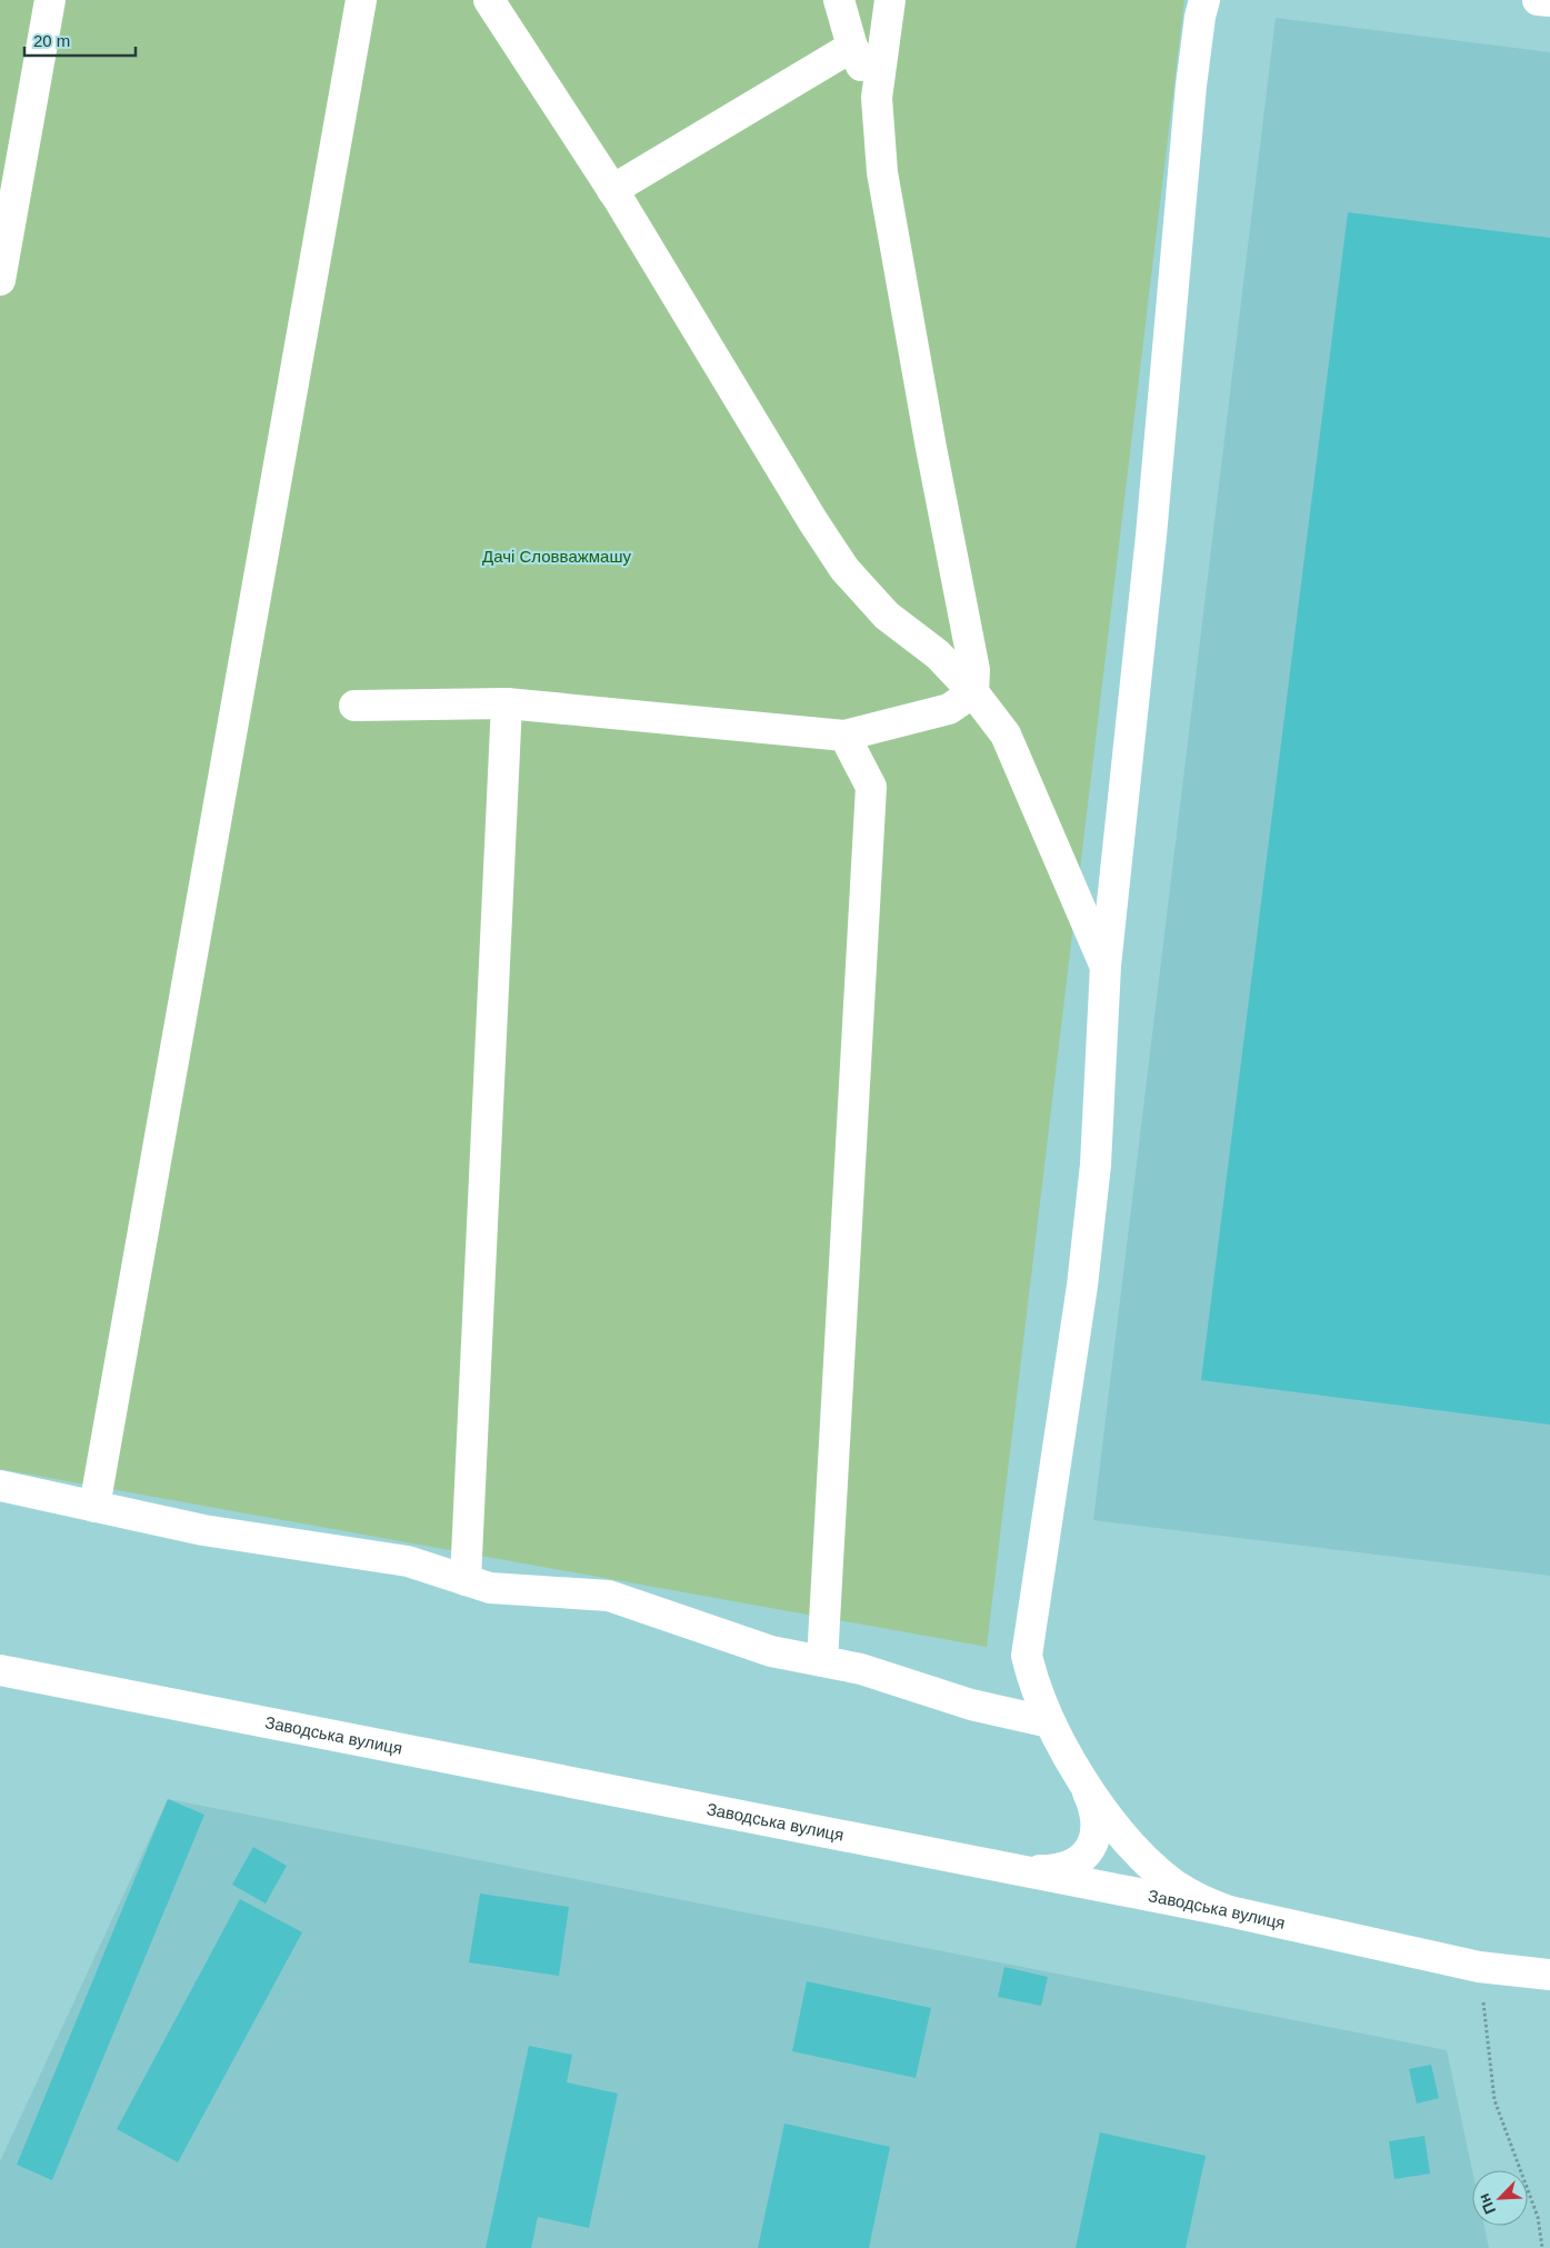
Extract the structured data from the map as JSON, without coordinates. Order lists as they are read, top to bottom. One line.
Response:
{"streets":{"street":["Заводська вулиця"]},"parks":["Дачі Словважмашу"],"scale_bar":"20 m","north":"bottom left"}
